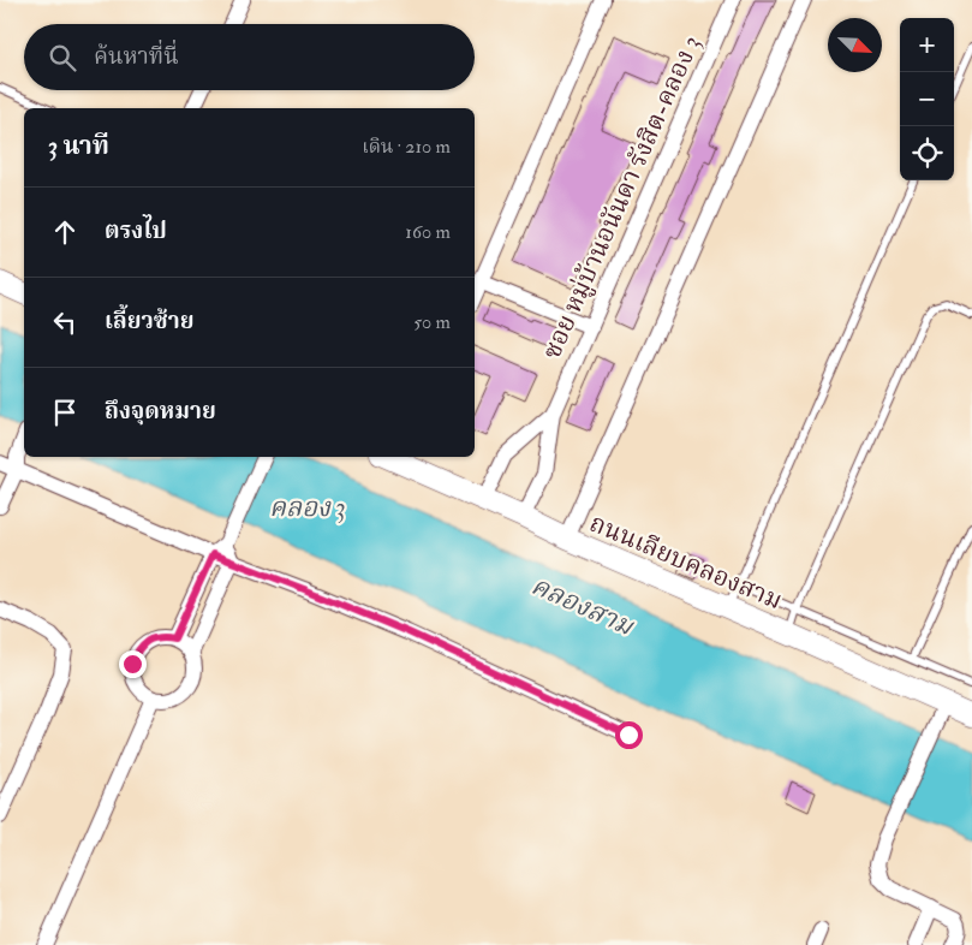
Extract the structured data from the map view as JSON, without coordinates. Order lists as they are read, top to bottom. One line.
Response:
{"streets":{"main road":["ถนนเลียบคลองสาม"],"street":["ซอย หมู่บ้านอนันดา รังสิต-คลอง 3"]},"crossings":[["ซอย หมู่บ้านอนันดา รังสิต-คลอง 3","ถนนเลียบคลองสาม"]],"water":["คลอง 3","คลองสาม"],"north":"bottom right","page":{"map_buttons":["+","−"],"search":"ค้นหาที่นี่","heading":["3 นาที","เดิน · 210 m"],"list":[["ตรงไป","160 m"],["เลี้ยวซ้าย","50 m"],"ถึงจุดหมาย"]}}
